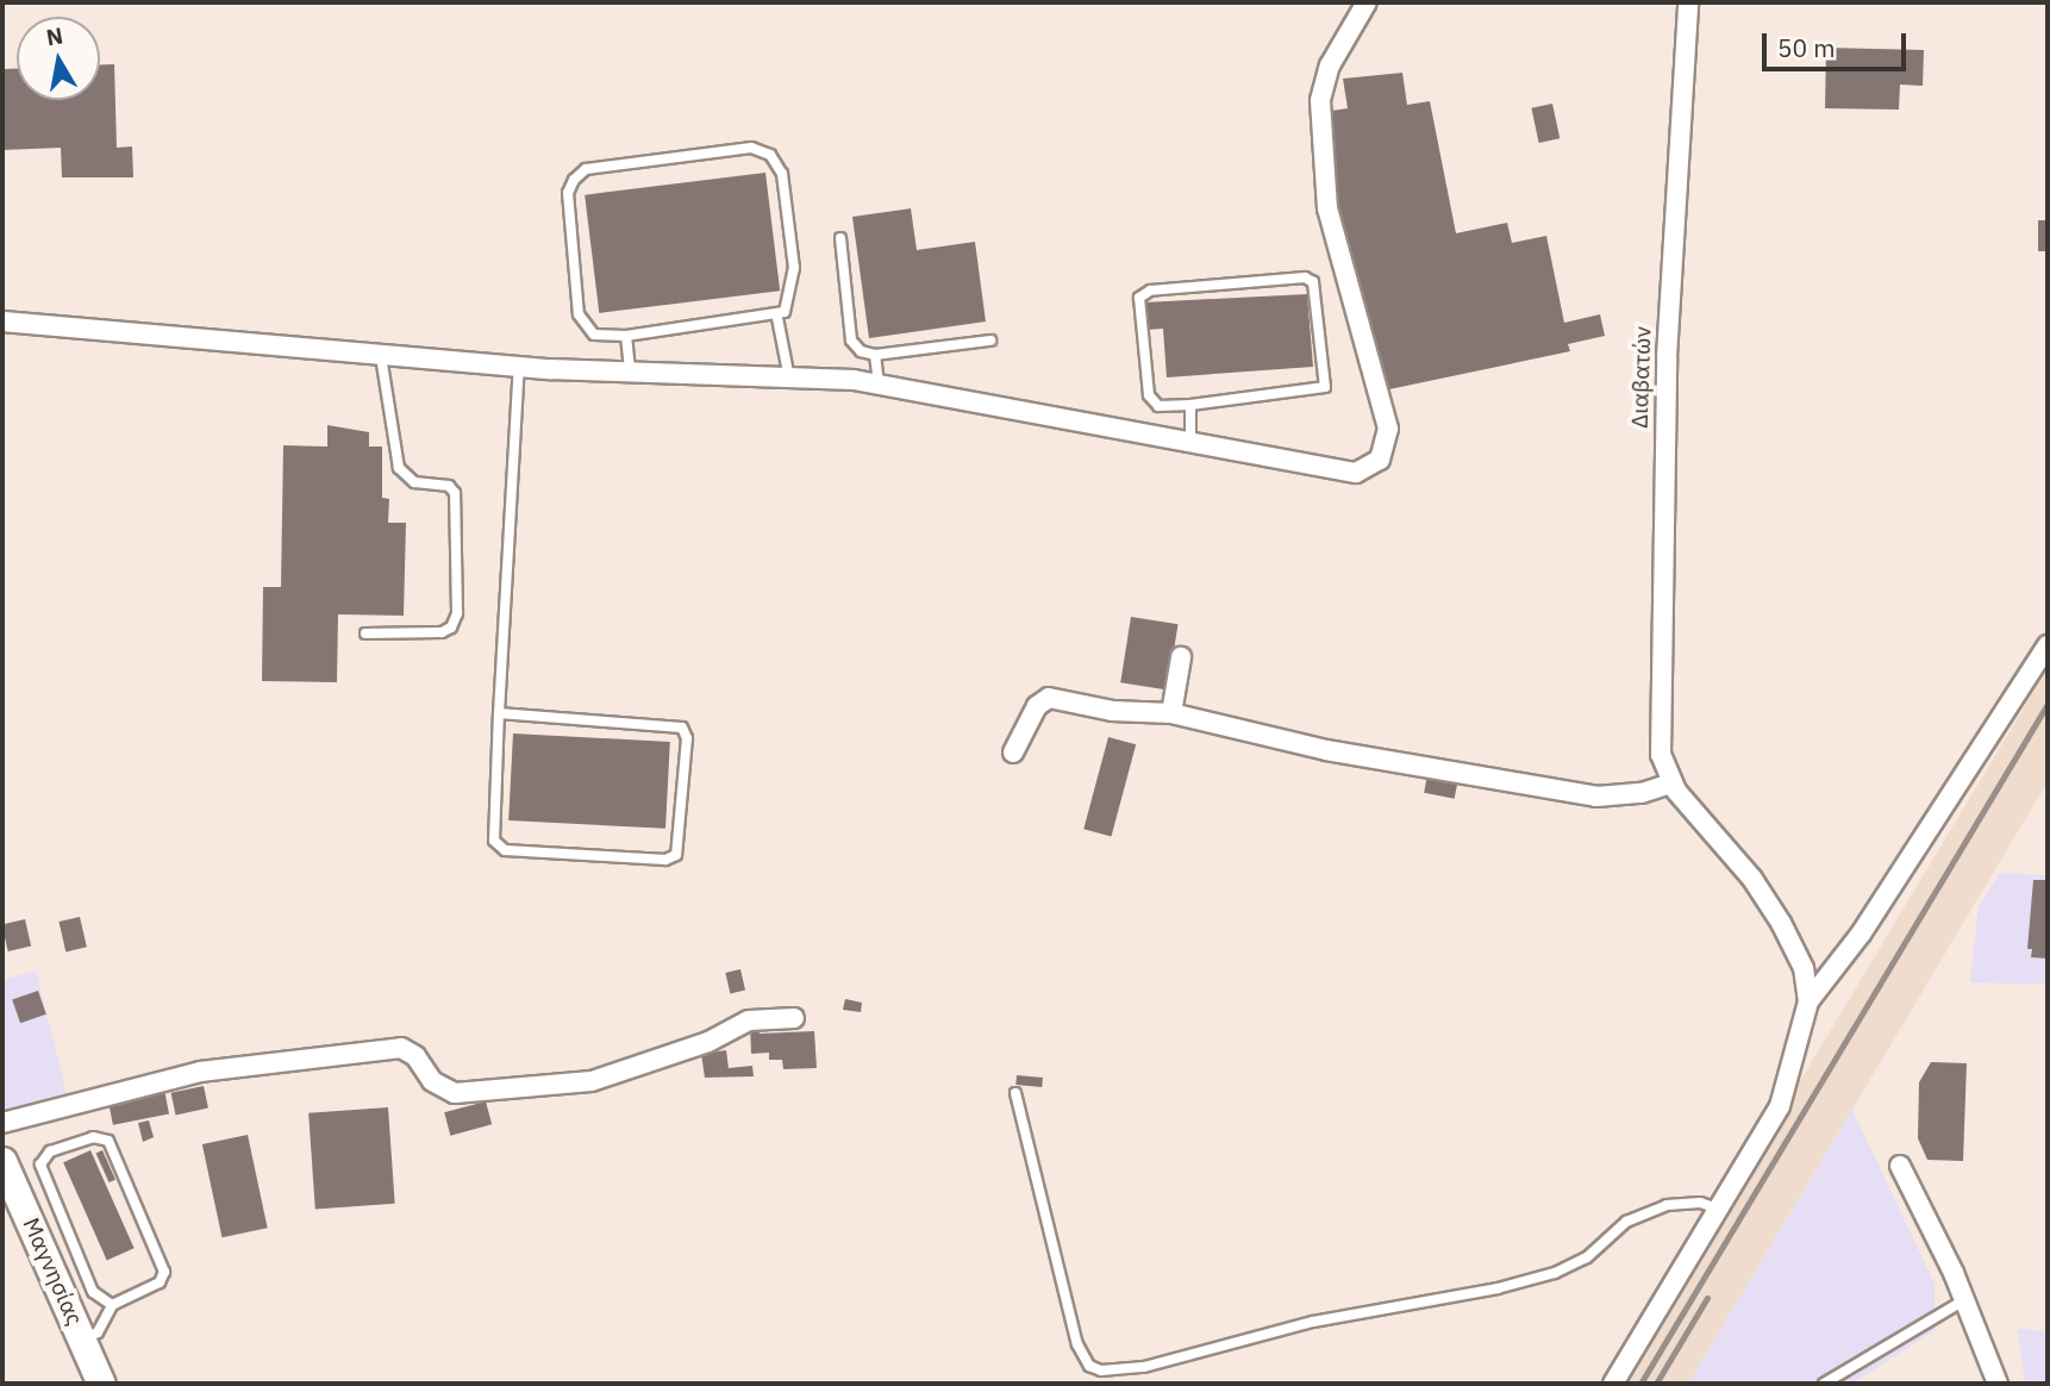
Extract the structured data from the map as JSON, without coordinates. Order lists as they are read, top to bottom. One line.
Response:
{"streets":{"street":["Διαβατών","Μαγνησίας"]},"scale_bar":"50 m","north":"top"}
